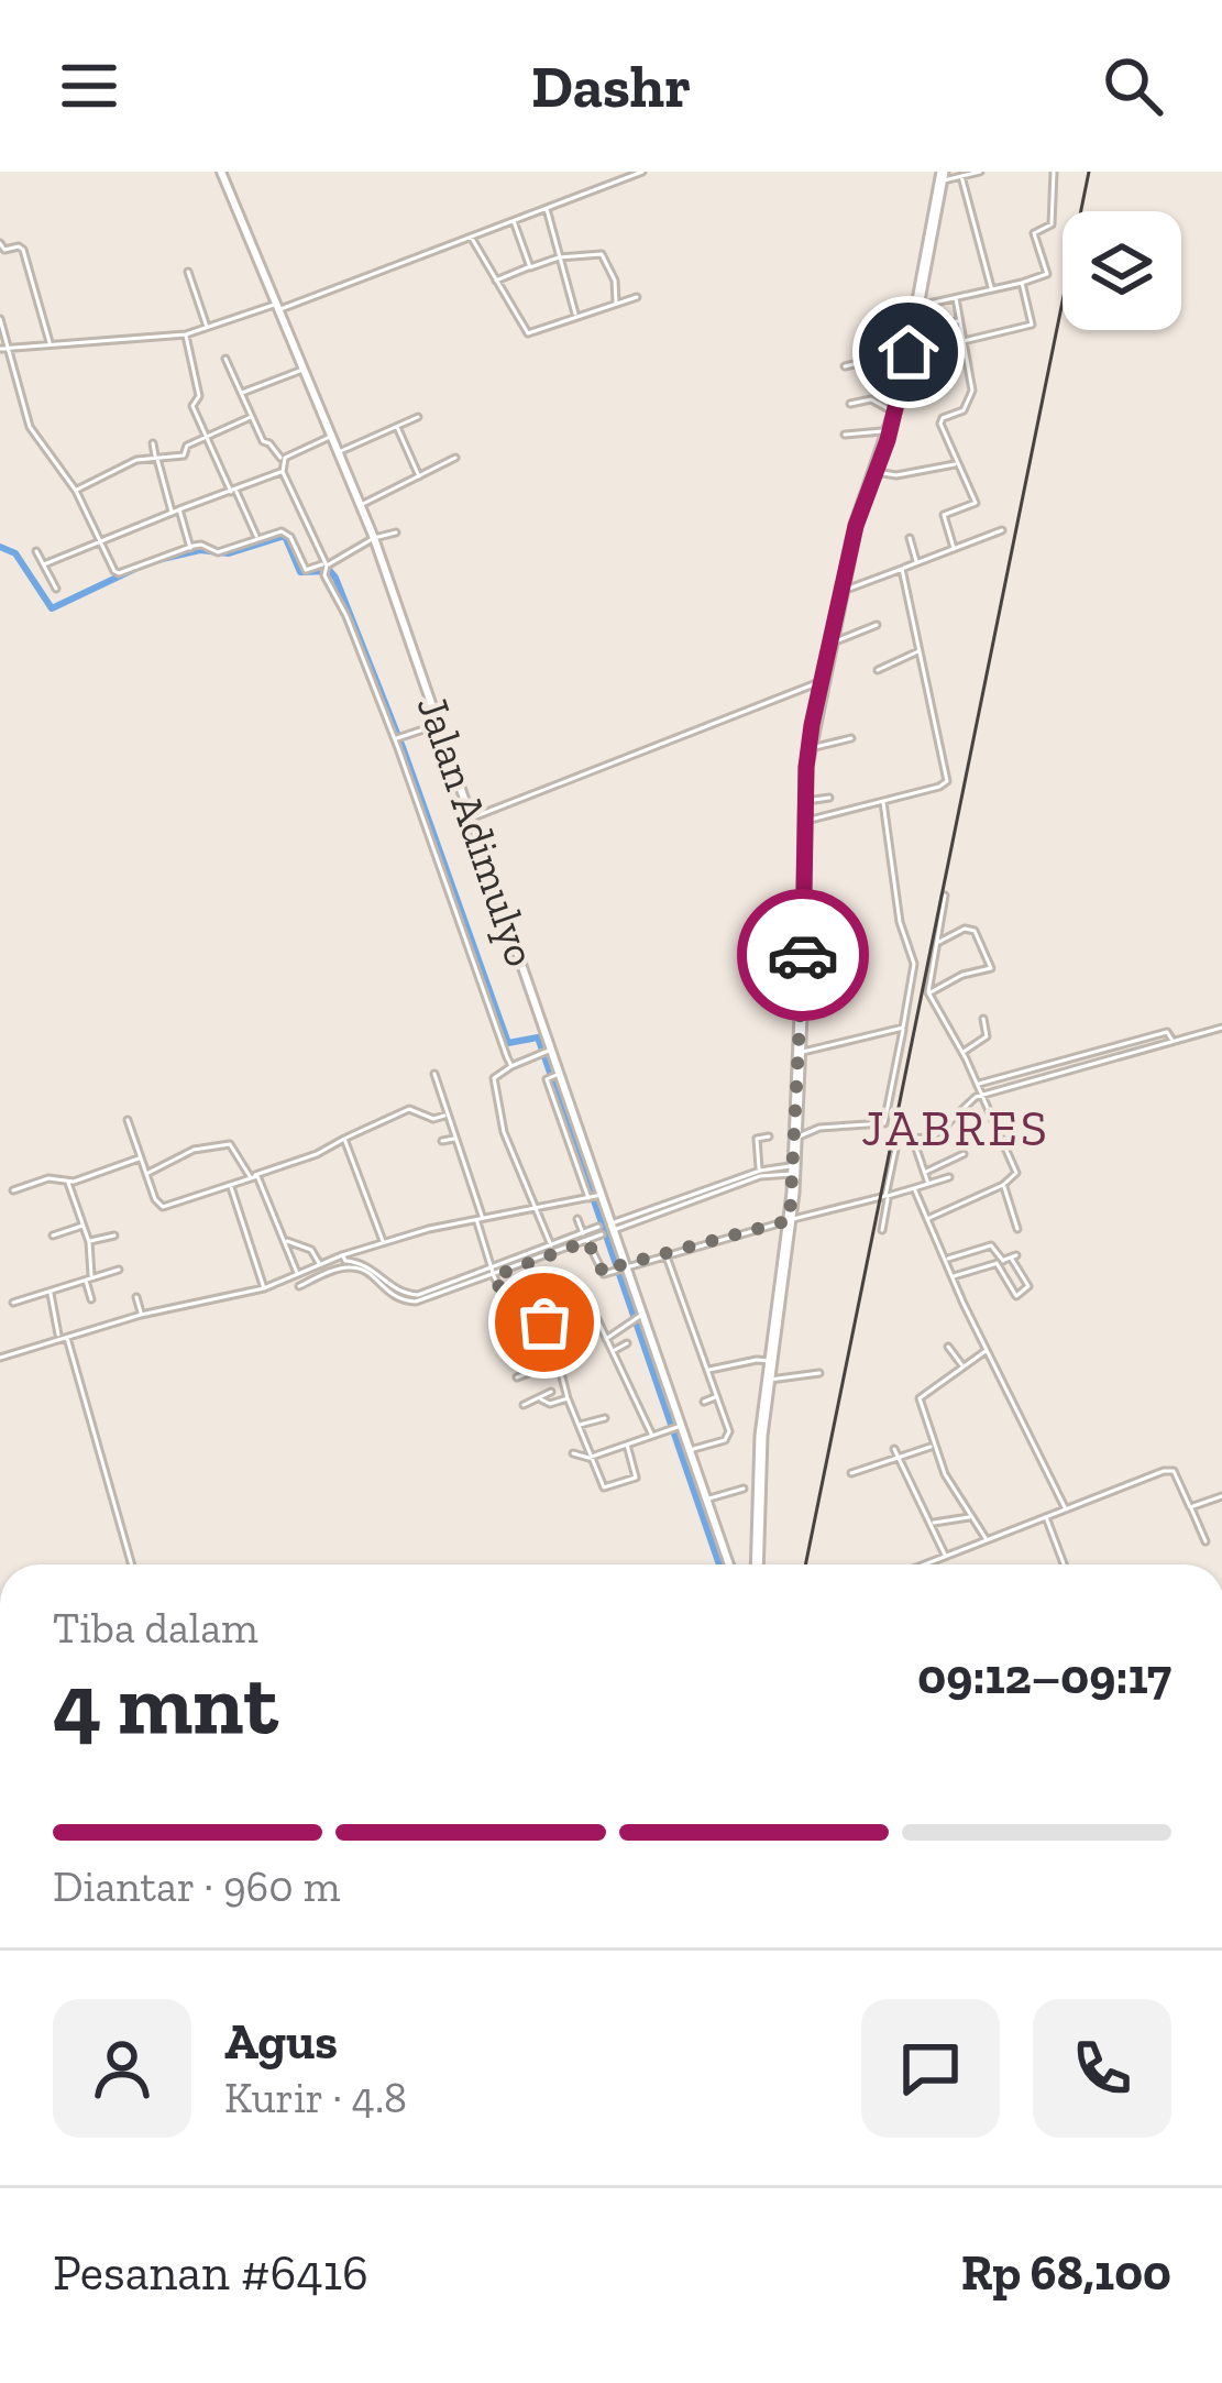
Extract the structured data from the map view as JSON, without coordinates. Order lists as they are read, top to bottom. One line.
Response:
{"streets":{"street":["Jalan Adimulyo"]},"districts":["JABRES"],"page":{"header":"Dashr","heading":["4 mnt","Tiba dalam","09:12–09:17"],"panel":["Agus","Kurir · 4.8","Pesanan #6416","Rp 68,100"],"bar":"Diantar · 960 m"}}
